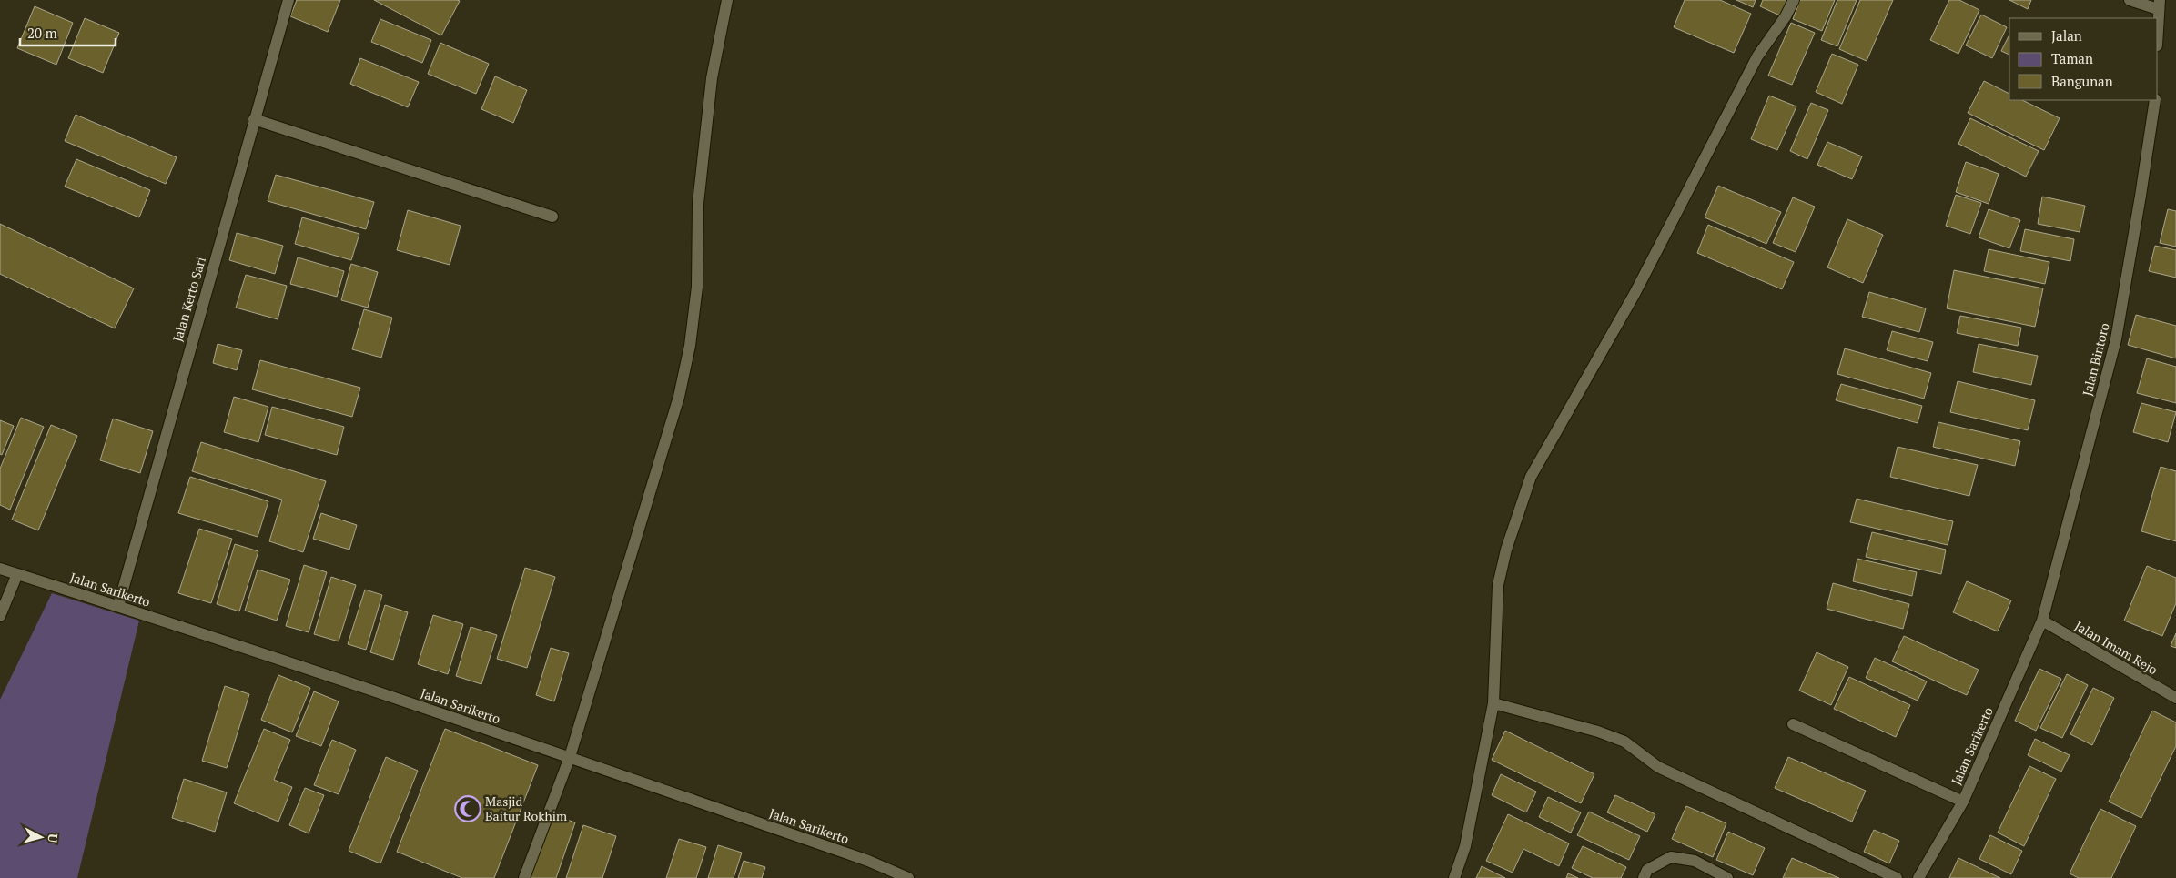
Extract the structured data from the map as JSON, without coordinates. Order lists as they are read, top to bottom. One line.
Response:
{"streets":{"street":["Jalan Kerto Sari","Jalan Bintoro","Jalan Sarikerto","Jalan Imam Rejo"]},"crossings":[["Jalan Kerto Sari","Jalan Sarikerto"],["Jalan Bintoro","Jalan Sarikerto"],["Jalan Bintoro","Jalan Imam Rejo"],["Jalan Sarikerto","Jalan Imam Rejo"]],"places":{"mosque":["Masjid Baitur Rokhim"]},"legend":["Jalan","Taman","Bangunan"],"scale_bar":"20 m","north":"right"}
